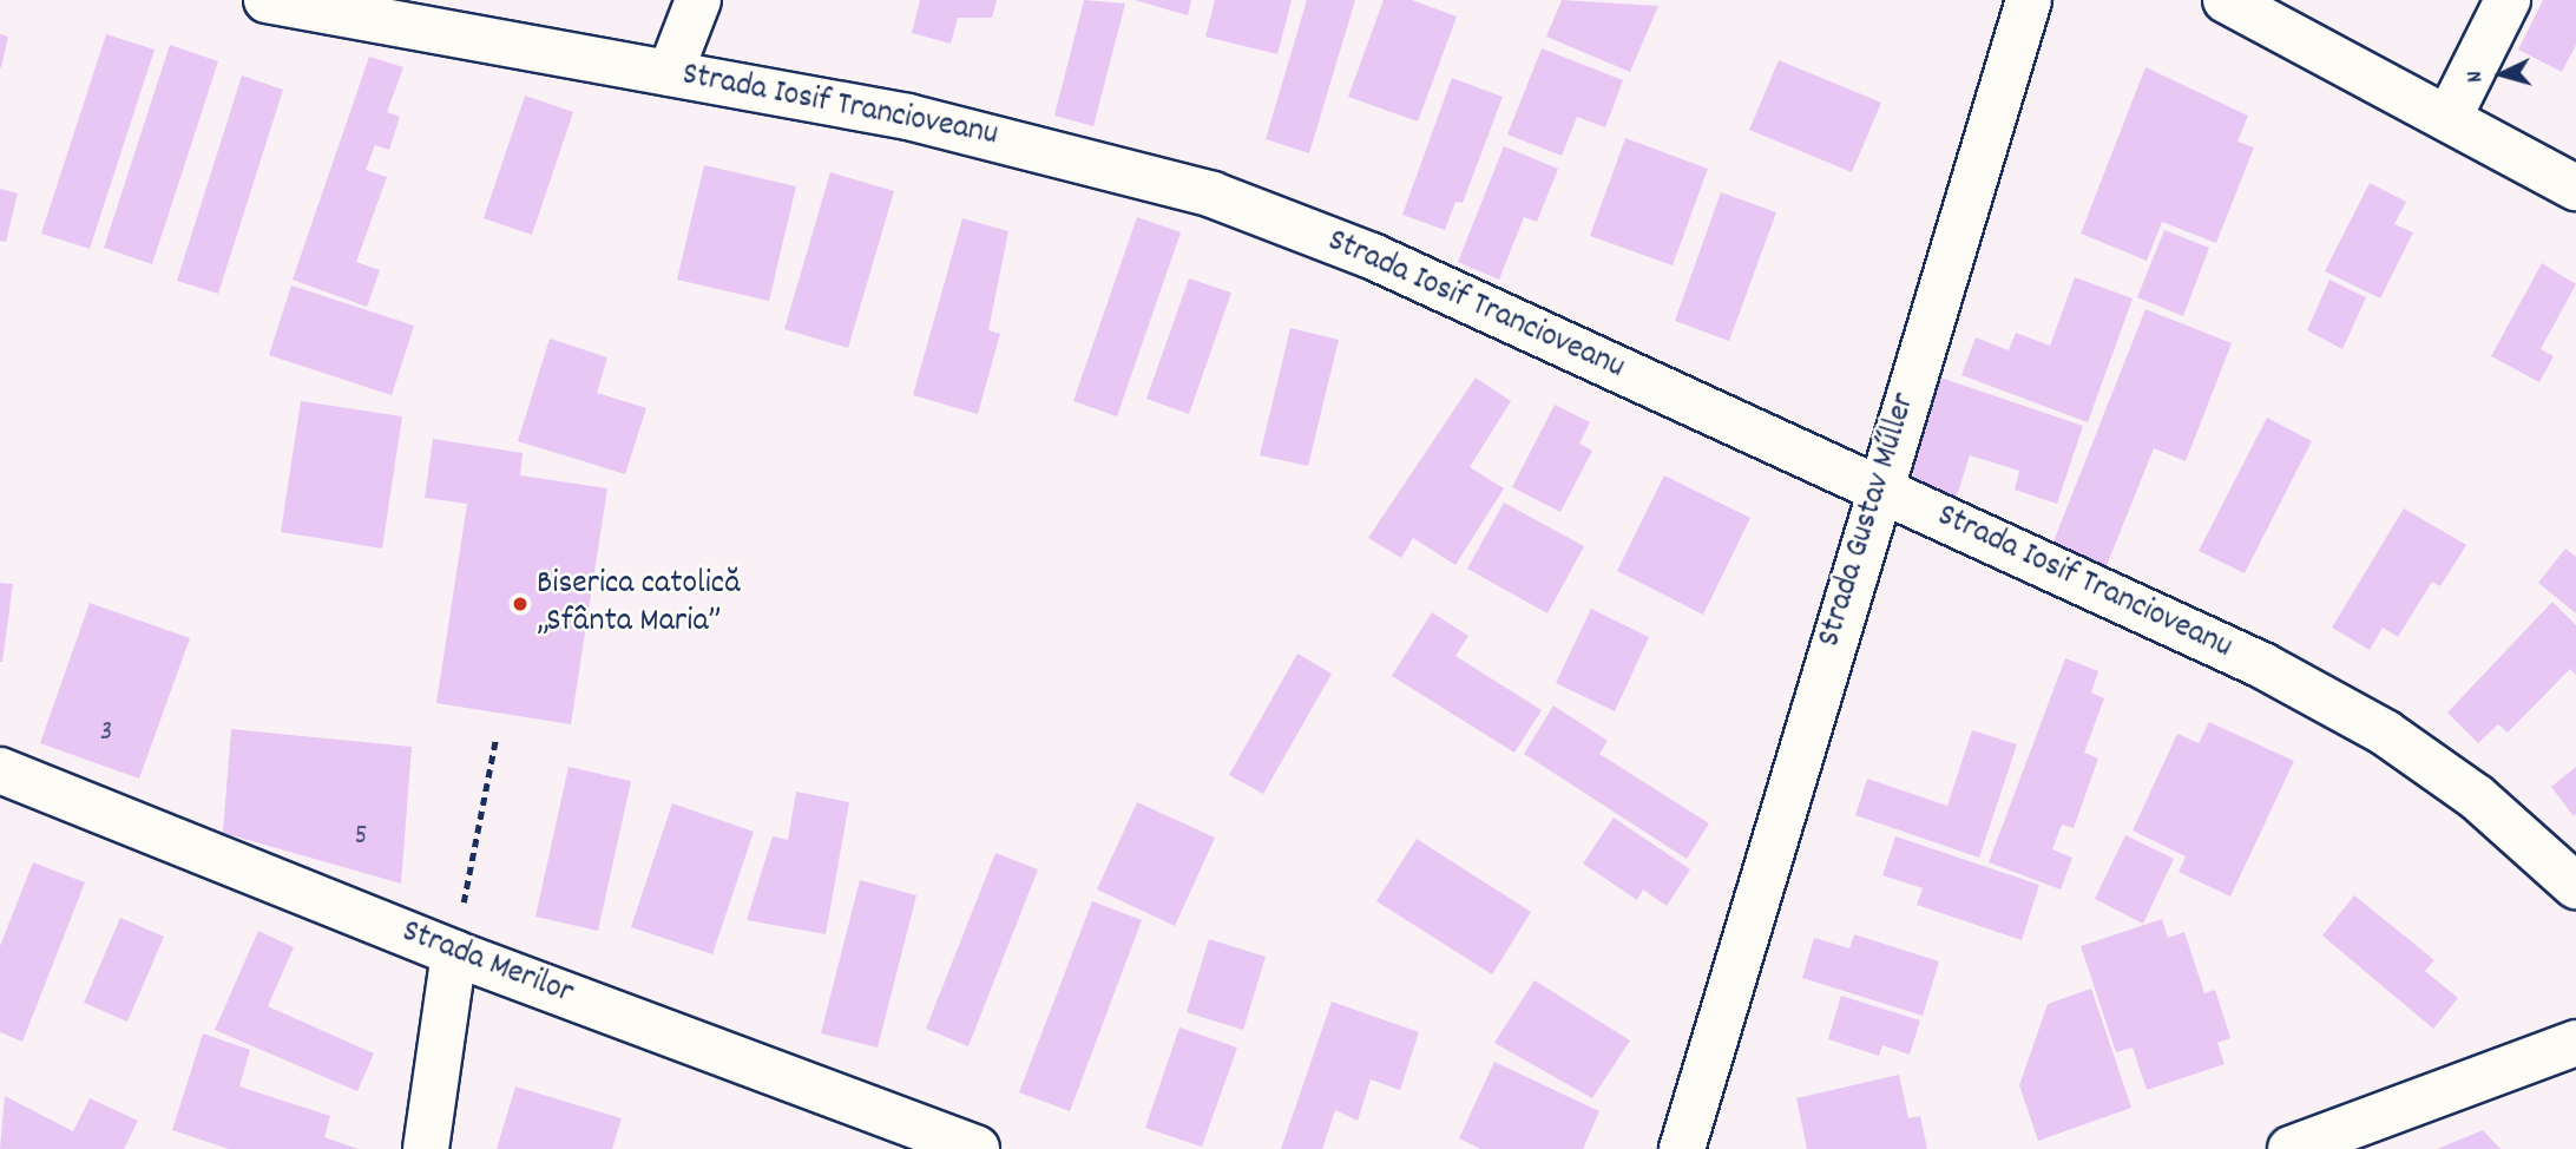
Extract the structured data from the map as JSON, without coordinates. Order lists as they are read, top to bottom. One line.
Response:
{"streets":{"street":["Strada Iosif Trancioveanu","Strada Gustav Műller","Strada Merilor"]},"crossings":[["Strada Iosif Trancioveanu","Strada Gustav Műller"]],"places":["Biserica catolică „Sfânta Maria”"],"house_numbers":["3","5"],"north":"left"}
